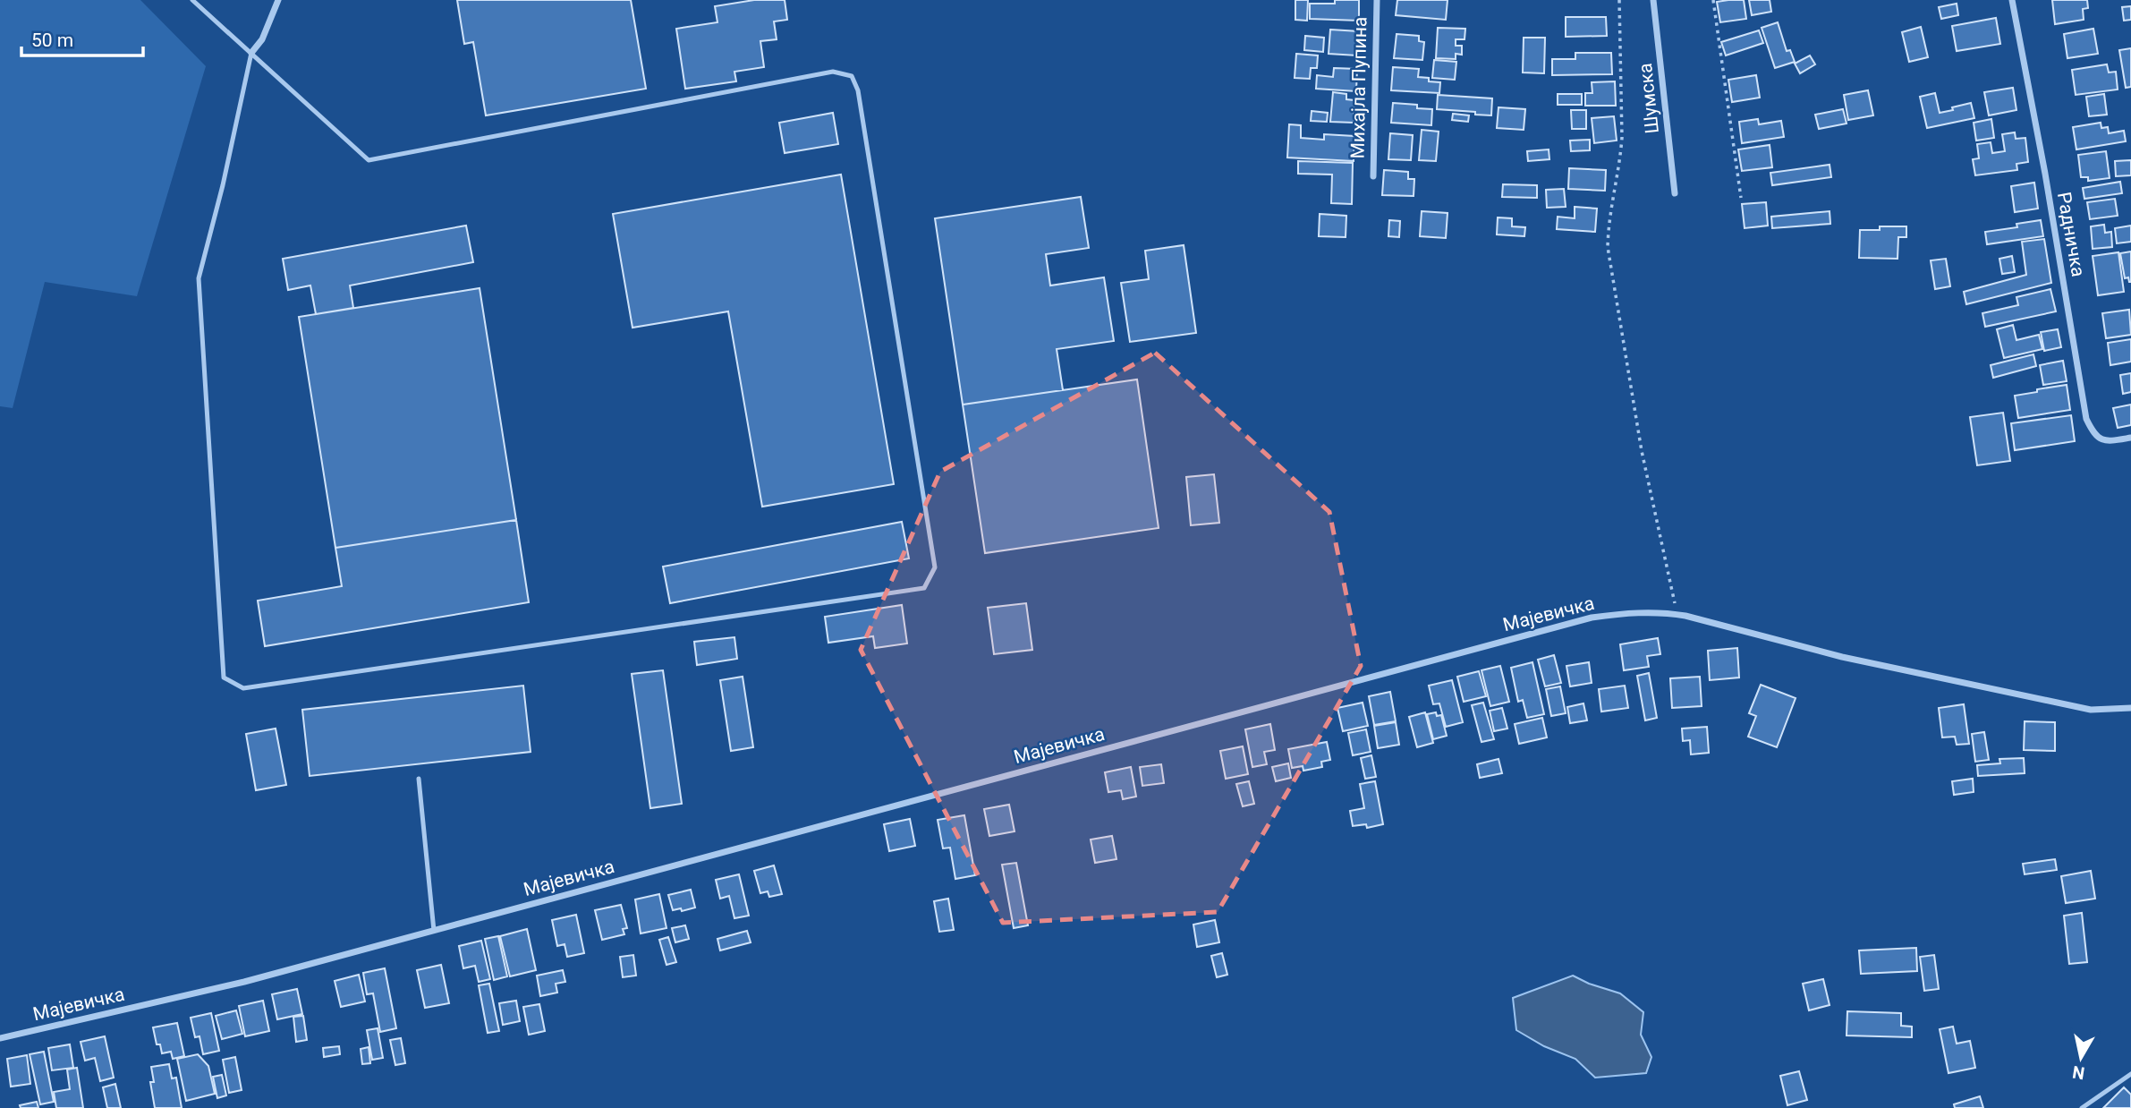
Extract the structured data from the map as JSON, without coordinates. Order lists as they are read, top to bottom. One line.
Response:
{"streets":{"street":["Михајла Пупина","Шумска","Радничка","Мајевичка"]},"scale_bar":"50 m","north":"bottom"}
